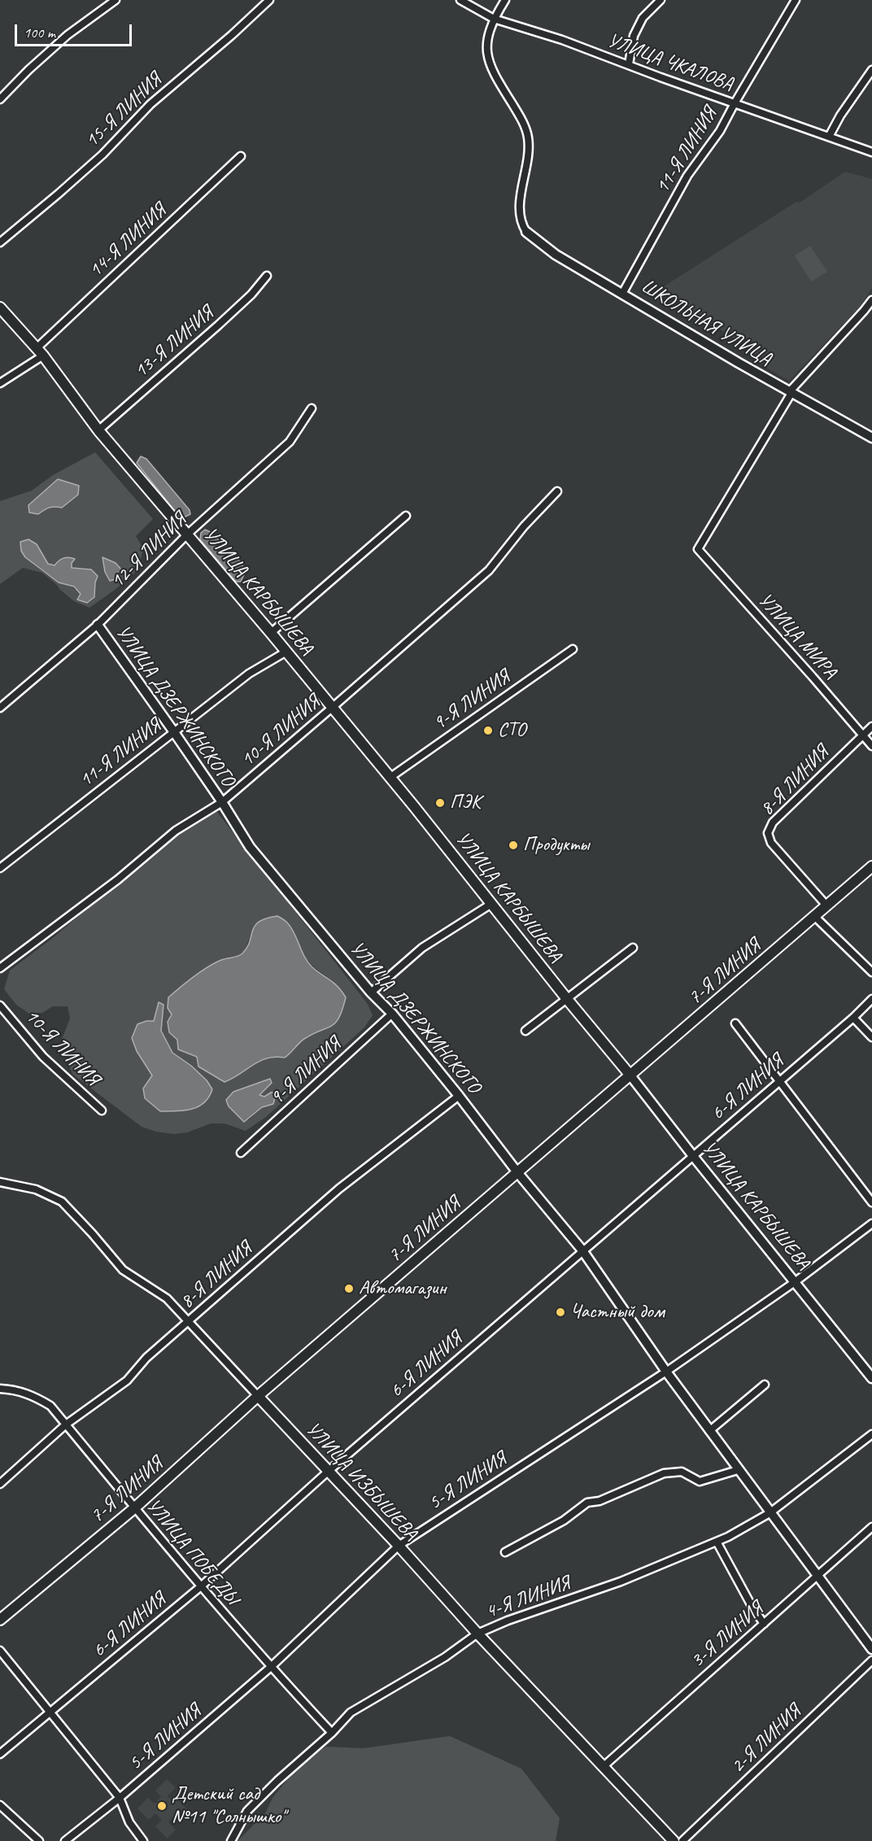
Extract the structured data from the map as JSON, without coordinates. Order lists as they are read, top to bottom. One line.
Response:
{"streets":{"main road":["УЛИЦА КАРБЫШЕВА","7-Я ЛИНИЯ","УЛИЦА ИЗБЫШЕВА"],"street":["УЛИЦА ЧКАЛОВА","15-Я ЛИНИЯ","11-Я ЛИНИЯ","14-Я ЛИНИЯ","ШКОЛЬНАЯ УЛИЦА","13-Я ЛИНИЯ","12-Я ЛИНИЯ","УЛИЦА МИРА","9-Я ЛИНИЯ","УЛИЦА ДЗЕРЖИНСКОГО","10-Я ЛИНИЯ","8-Я ЛИНИЯ","6-Я ЛИНИЯ","5-Я ЛИНИЯ","УЛИЦА ПОБЕДЫ","4-Я ЛИНИЯ","3-Я ЛИНИЯ","2-Я ЛИНИЯ"]},"crossings":[["УЛИЦА ЧКАЛОВА","11-Я ЛИНИЯ"],["11-Я ЛИНИЯ","ШКОЛЬНАЯ УЛИЦА"],["11-Я ЛИНИЯ","УЛИЦА КАРБЫШЕВА"],["11-Я ЛИНИЯ","УЛИЦА ДЗЕРЖИНСКОГО"],["14-Я ЛИНИЯ","УЛИЦА КАРБЫШЕВА"],["ШКОЛЬНАЯ УЛИЦА","УЛИЦА МИРА"],["13-Я ЛИНИЯ","УЛИЦА КАРБЫШЕВА"],["12-Я ЛИНИЯ","УЛИЦА КАРБЫШЕВА"],["12-Я ЛИНИЯ","УЛИЦА ДЗЕРЖИНСКОГО"],["УЛИЦА КАРБЫШЕВА","9-Я ЛИНИЯ"],["УЛИЦА КАРБЫШЕВА","10-Я ЛИНИЯ"],["УЛИЦА КАРБЫШЕВА","7-Я ЛИНИЯ"],["УЛИЦА КАРБЫШЕВА","6-Я ЛИНИЯ"],["УЛИЦА КАРБЫШЕВА","5-Я ЛИНИЯ"],["УЛИЦА МИРА","8-Я ЛИНИЯ"],["9-Я ЛИНИЯ","УЛИЦА ДЗЕРЖИНСКОГО"],["УЛИЦА ДЗЕРЖИНСКОГО","10-Я ЛИНИЯ"],["УЛИЦА ДЗЕРЖИНСКОГО","8-Я ЛИНИЯ"],["УЛИЦА ДЗЕРЖИНСКОГО","7-Я ЛИНИЯ"],["УЛИЦА ДЗЕРЖИНСКОГО","6-Я ЛИНИЯ"],["УЛИЦА ДЗЕРЖИНСКОГО","5-Я ЛИНИЯ"],["УЛИЦА ДЗЕРЖИНСКОГО","4-Я ЛИНИЯ"],["УЛИЦА ДЗЕРЖИНСКОГО","3-Я ЛИНИЯ"],["8-Я ЛИНИЯ","7-Я ЛИНИЯ"],["8-Я ЛИНИЯ","УЛИЦА ИЗБЫШЕВА"],["8-Я ЛИНИЯ","УЛИЦА ПОБЕДЫ"],["7-Я ЛИНИЯ","УЛИЦА ИЗБЫШЕВА"],["7-Я ЛИНИЯ","УЛИЦА ПОБЕДЫ"],["6-Я ЛИНИЯ","УЛИЦА ИЗБЫШЕВА"],["6-Я ЛИНИЯ","УЛИЦА ПОБЕДЫ"],["УЛИЦА ИЗБЫШЕВА","5-Я ЛИНИЯ"],["УЛИЦА ИЗБЫШЕВА","4-Я ЛИНИЯ"],["УЛИЦА ИЗБЫШЕВА","3-Я ЛИНИЯ"],["5-Я ЛИНИЯ","УЛИЦА ПОБЕДЫ"],["УЛИЦА ПОБЕДЫ","4-Я ЛИНИЯ"]],"places":["СТО","ПЭК","Продукты","Автомагазин","Частный дом","Детский сад №11 \"Солнышко\""],"scale_bar":"100 m"}
